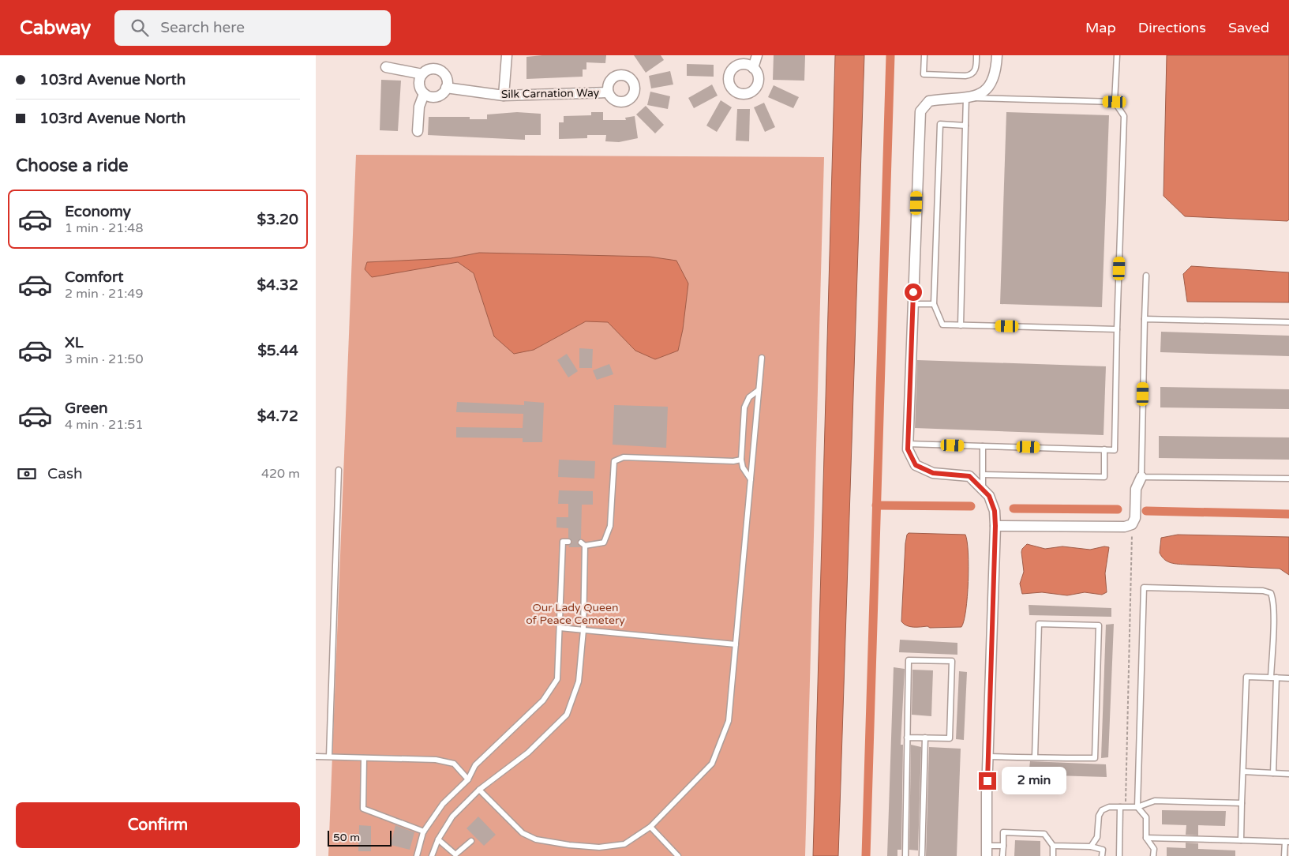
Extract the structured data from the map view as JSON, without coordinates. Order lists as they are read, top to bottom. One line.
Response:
{"streets":{"street":["Silk Carnation Way"]},"parks":["Our Lady Queen of Peace Cemetery"],"scale_bar":"50 m","page":{"header":"Cabway","search":"Search here","nav":["Map","Directions","Saved"],"banner":["103rd Avenue North","103rd Avenue North"],"heading":"Choose a ride","list":[{"name":"Economy","note":"1 min · 21:48","value":"$3.20"},{"name":"Comfort","note":"2 min · 21:49","value":"$4.32"},{"name":"XL","note":"3 min · 21:50","value":"$5.44"},{"name":"Green","note":"4 min · 21:51","value":"$4.72"}],"pay":["Cash","420 m"],"bubble":"2 min","buttons":"Confirm","scale":"50 m"}}
